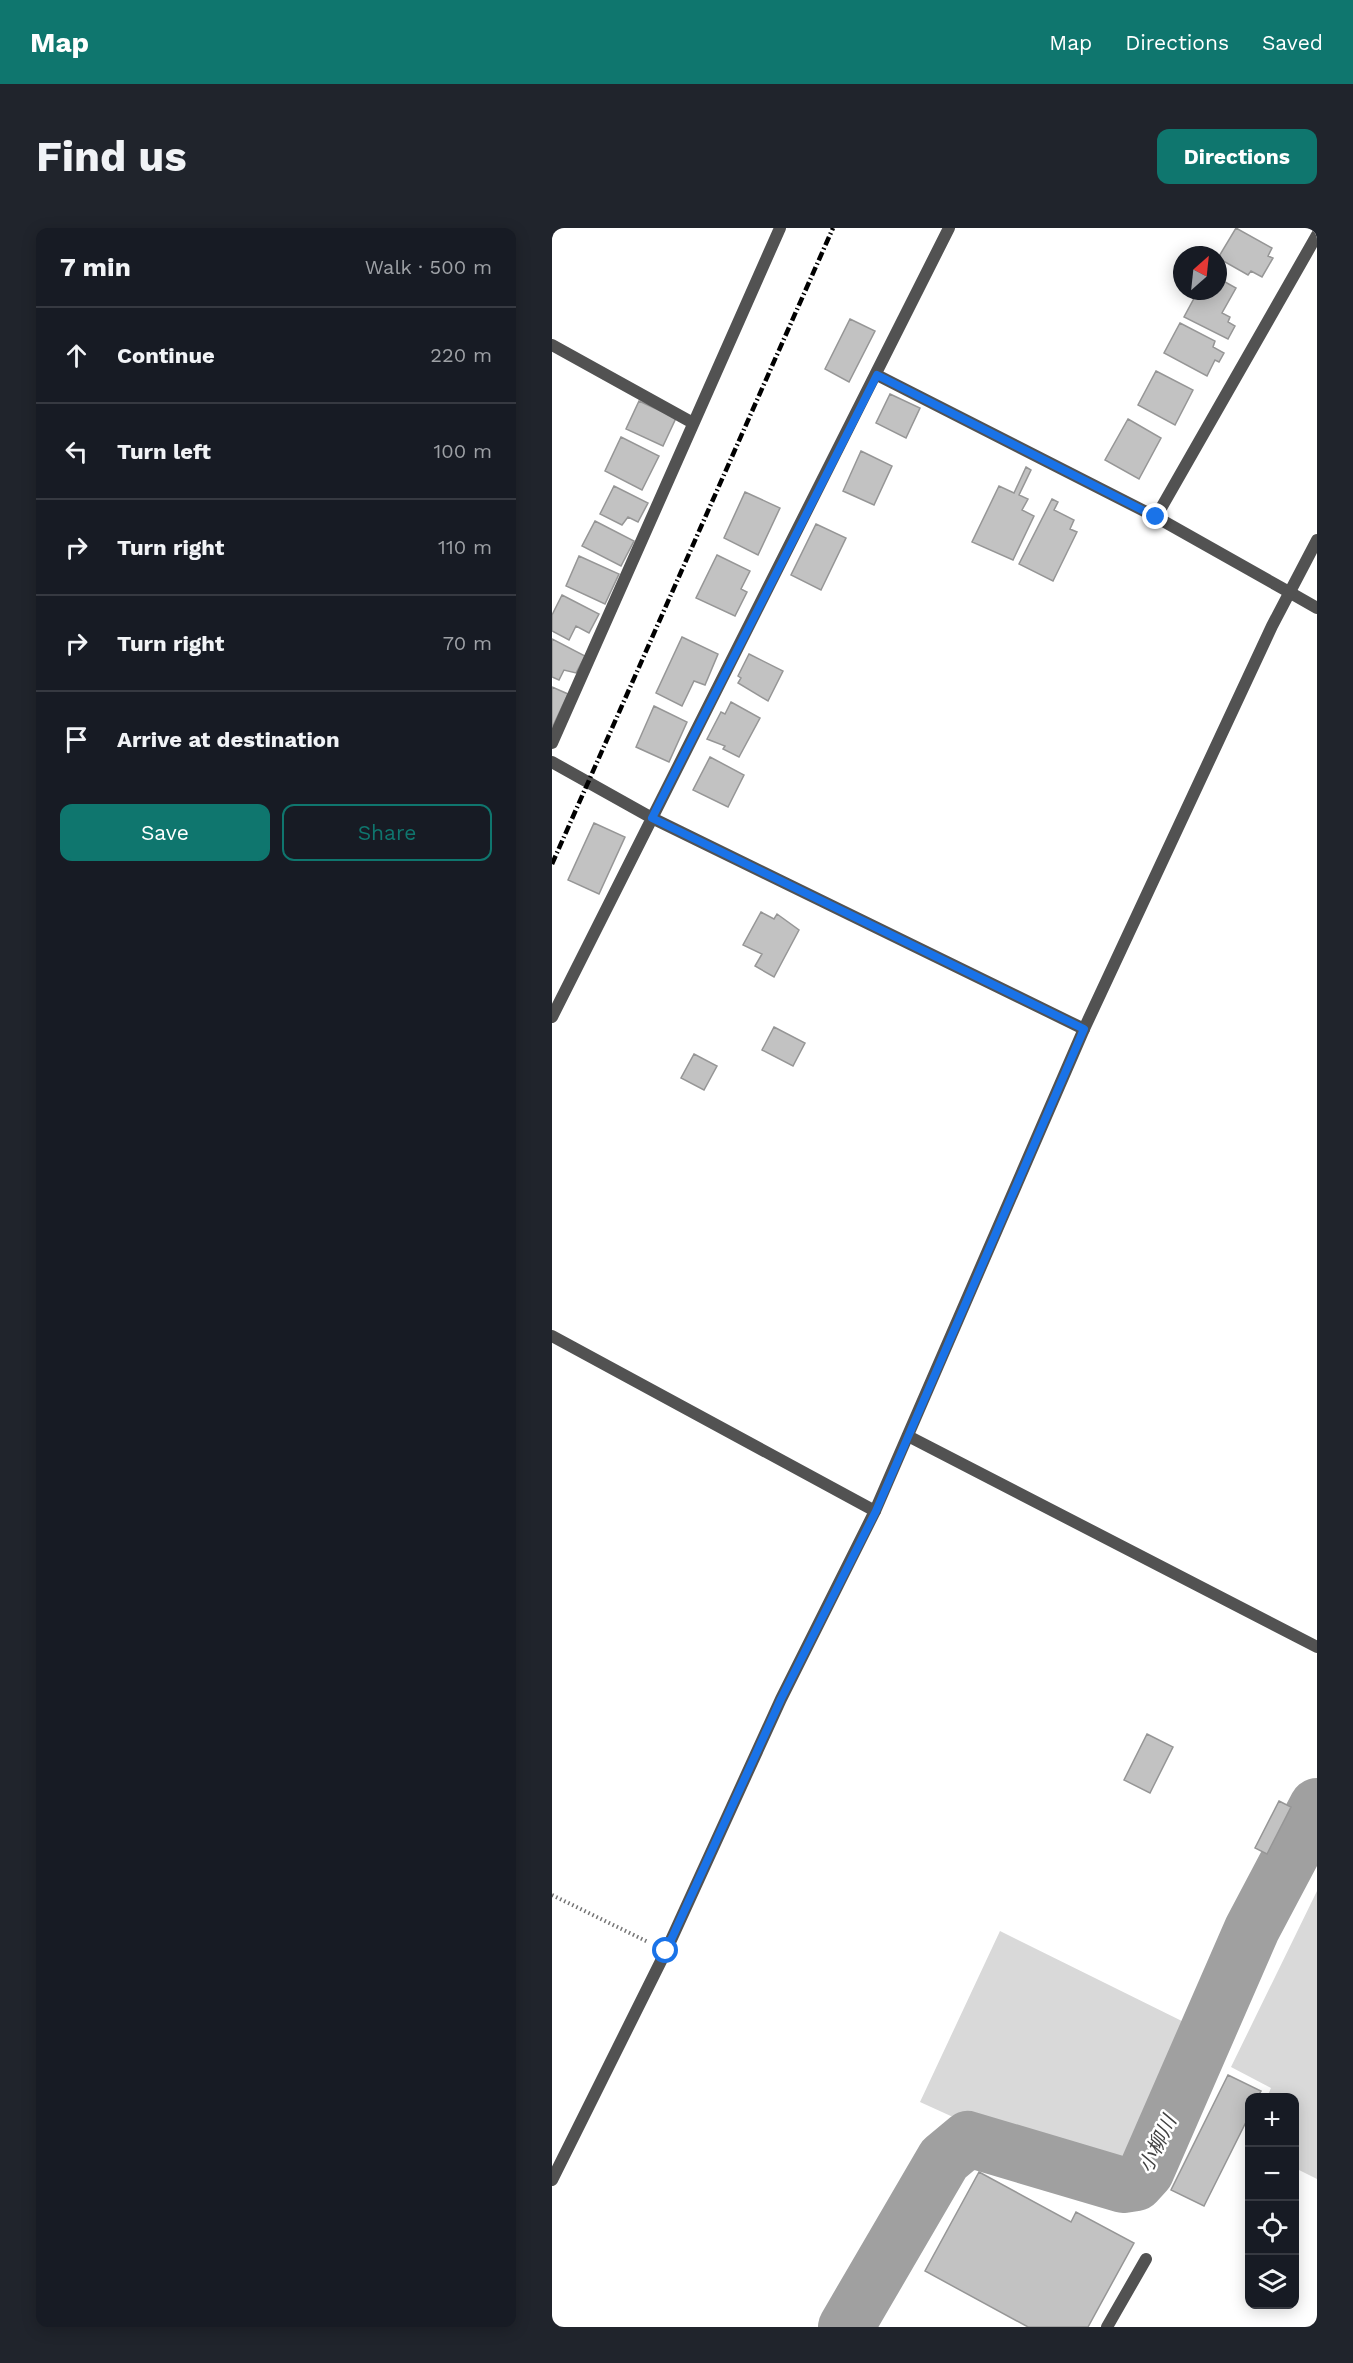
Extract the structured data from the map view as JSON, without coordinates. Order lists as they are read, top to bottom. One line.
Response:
{"water":["小柳川"],"north":"top right","page":{"header":"Map","nav":["Map","Directions","Saved"],"buttons":["Directions",["Save","Share"]],"title":"Find us","heading":["7 min","Walk · 500 m"],"list":[["Continue","220 m"],["Turn left","100 m"],["Turn right","110 m"],["Turn right","70 m"],"Arrive at destination"],"map_buttons":["+","−"]}}
